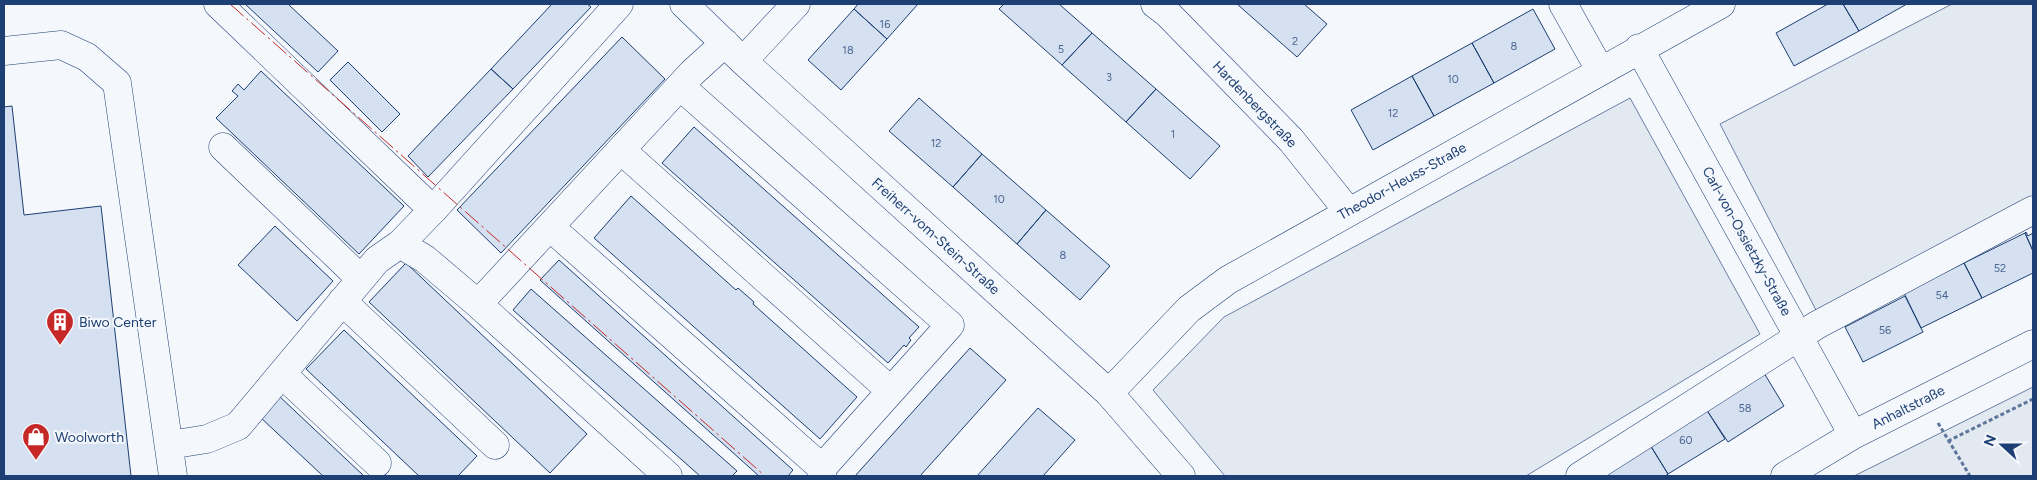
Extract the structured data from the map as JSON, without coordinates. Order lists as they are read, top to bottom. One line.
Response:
{"streets":{"street":["Hardenbergstraße","Theodor-Heuss-Straße","Freiherr-vom-Stein-Straße","Carl-von-Ossietzky-Straße","Anhaltstraße"]},"crossings":[["Hardenbergstraße","Theodor-Heuss-Straße"],["Theodor-Heuss-Straße","Freiherr-vom-Stein-Straße"],["Theodor-Heuss-Straße","Carl-von-Ossietzky-Straße"],["Carl-von-Ossietzky-Straße","Anhaltstraße"]],"places":{"building":["Biwo Center"],"shop":["Woolworth"]},"house_numbers":["16","2","8","5","18","3","10","12","1","12","10","8","52","54","56","58","60"],"north":"left"}
